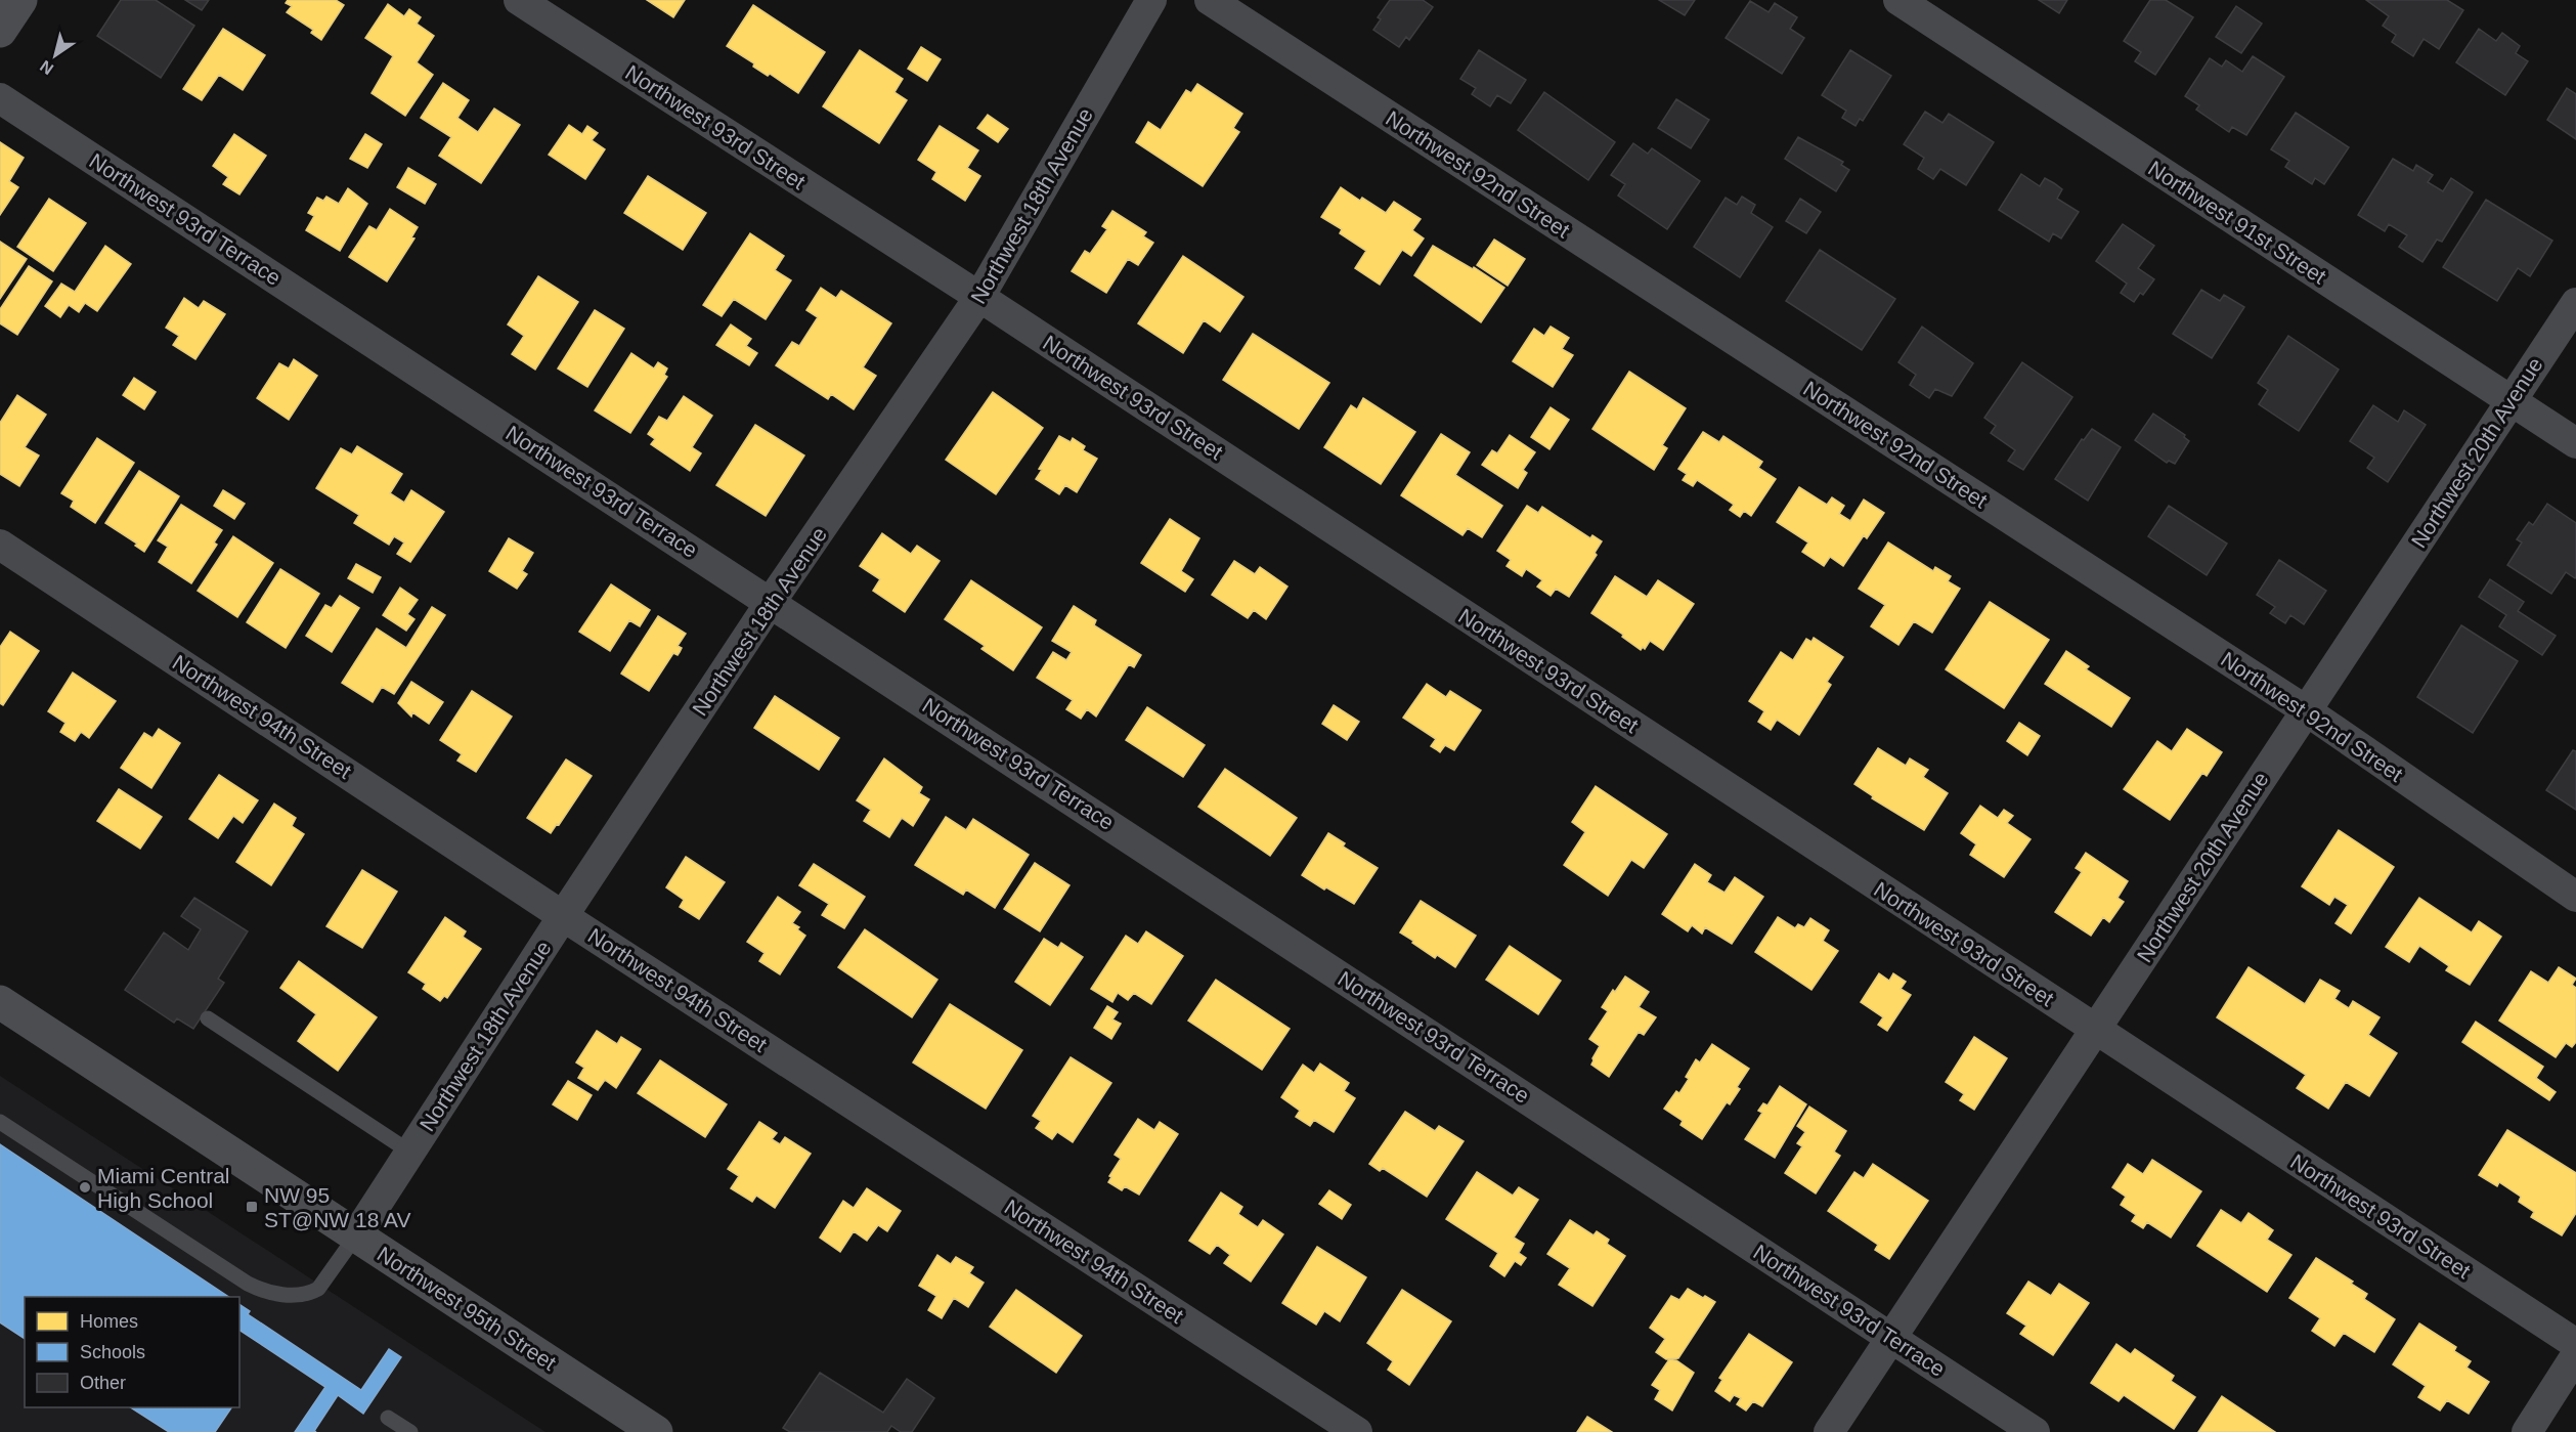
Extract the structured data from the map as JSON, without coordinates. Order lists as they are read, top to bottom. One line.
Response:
{"streets":{"main road":["Northwest 95th Street"],"street":["Northwest 93rd Street","Northwest 92nd Street","Northwest 18th Avenue","Northwest 93rd Terrace","Northwest 91st Street","Northwest 20th Avenue","Northwest 94th Street"]},"crossings":[["Northwest 93rd Street","Northwest 18th Avenue"],["Northwest 93rd Street","Northwest 20th Avenue"],["Northwest 92nd Street","Northwest 20th Avenue"],["Northwest 18th Avenue","Northwest 93rd Terrace"],["Northwest 18th Avenue","Northwest 94th Street"],["Northwest 18th Avenue","Northwest 95th Street"],["Northwest 93rd Terrace","Northwest 20th Avenue"],["Northwest 91st Street","Northwest 20th Avenue"]],"places":{"other":["Miami Central High School"],"transit":["NW 95 ST@NW 18 AV"]},"legend":["Homes","Schools","Other"],"north":"bottom left"}
